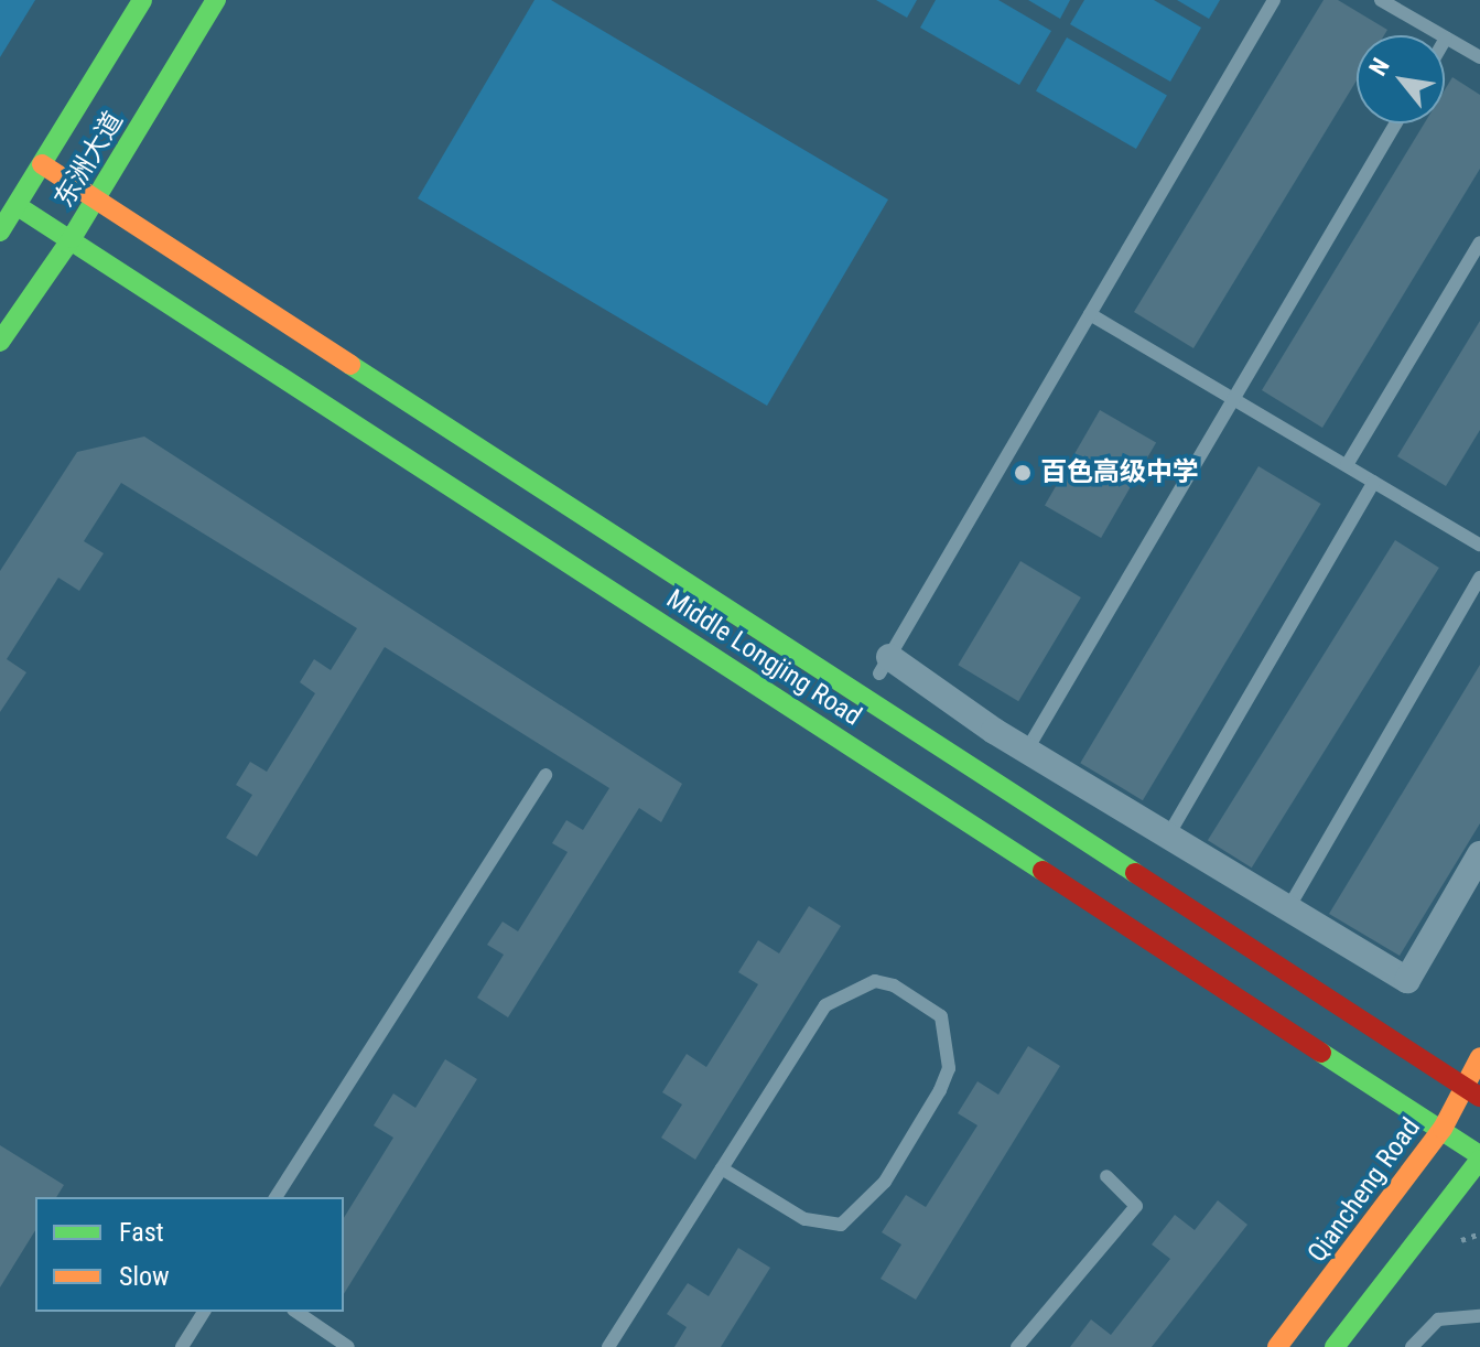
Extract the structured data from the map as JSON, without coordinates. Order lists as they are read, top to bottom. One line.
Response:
{"streets":{"street":["东洲大道","Middle Longjing Road","Qiancheng Road"]},"crossings":[["东洲大道","Middle Longjing Road"],["Middle Longjing Road","Qiancheng Road"]],"places":["百色高级中学"],"legend":["Fast","Slow"],"north":"top left"}
